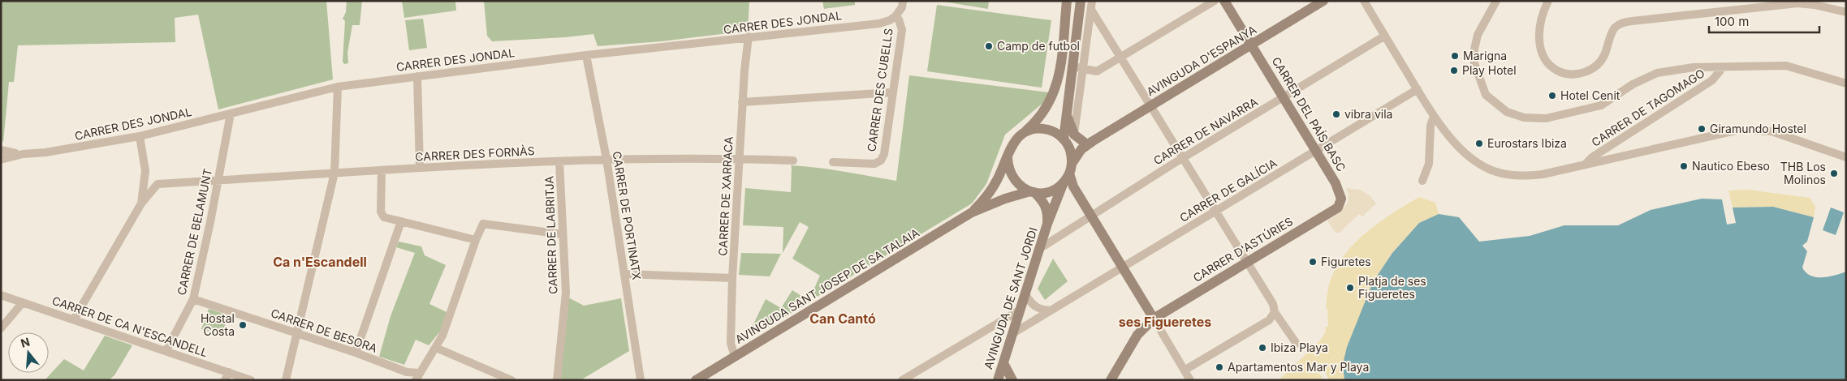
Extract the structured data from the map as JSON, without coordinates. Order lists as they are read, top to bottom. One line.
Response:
{"streets":{"street":["CARRER DES JONDAL","AVINGUDA D'ESPANYA","CARRER DES CUBELLS","CARRER DE TAGOMAGO","CARRER DEL PAÍS BASC","CARRER DE NAVARRA","CARRER DES FORNÀS","CARRER DE GALÍCIA","CARRER DE XARRACA","CARRER DE PORTINATX","CARRER DE BELAMUNT","CARRER DE LABRITJA","CARRER D'ASTÚRIES","AVINGUDA SANT JOSEP DE SA TALAIA","AVINGUDA DE SANT JORDI","CARRER DE CA N'ESCANDELL","CARRER DE BESORA"]},"crossings":[["CARRER DES JONDAL","CARRER DES CUBELLS"],["CARRER DES JONDAL","CARRER DE XARRACA"],["CARRER DES JONDAL","CARRER DE PORTINATX"],["CARRER DES JONDAL","CARRER DE BELAMUNT"],["AVINGUDA D'ESPANYA","CARRER DEL PAÍS BASC"],["AVINGUDA D'ESPANYA","AVINGUDA DE SANT JORDI"],["CARRER DEL PAÍS BASC","CARRER DE NAVARRA"],["CARRER DEL PAÍS BASC","CARRER DE GALÍCIA"],["CARRER DEL PAÍS BASC","CARRER D'ASTÚRIES"],["CARRER DE NAVARRA","AVINGUDA DE SANT JORDI"],["CARRER DES FORNÀS","CARRER DE XARRACA"],["CARRER DES FORNÀS","CARRER DE PORTINATX"],["CARRER DES FORNÀS","CARRER DE BELAMUNT"],["CARRER DES FORNÀS","CARRER DE LABRITJA"],["CARRER DE GALÍCIA","AVINGUDA DE SANT JORDI"],["CARRER DE XARRACA","AVINGUDA SANT JOSEP DE SA TALAIA"],["CARRER DE BELAMUNT","CARRER DE CA N'ESCANDELL"],["CARRER DE BELAMUNT","CARRER DE BESORA"],["CARRER DE LABRITJA","CARRER DE BESORA"]],"districts":["Ca n'Escandell","Can Cantó","ses Figueretes"],"places":["Camp de futbol","Marigna","Play Hotel","Hotel Cenit","vibra vila","Giramundo Hostel","Eurostars Ibiza","Nautico Ebeso","THB Los Molinos","Figuretes","Platja de ses Figueretes","Hostal Costa","Ibiza Playa","Apartamentos Mar y Playa"],"scale_bar":"100 m","north":"top"}
